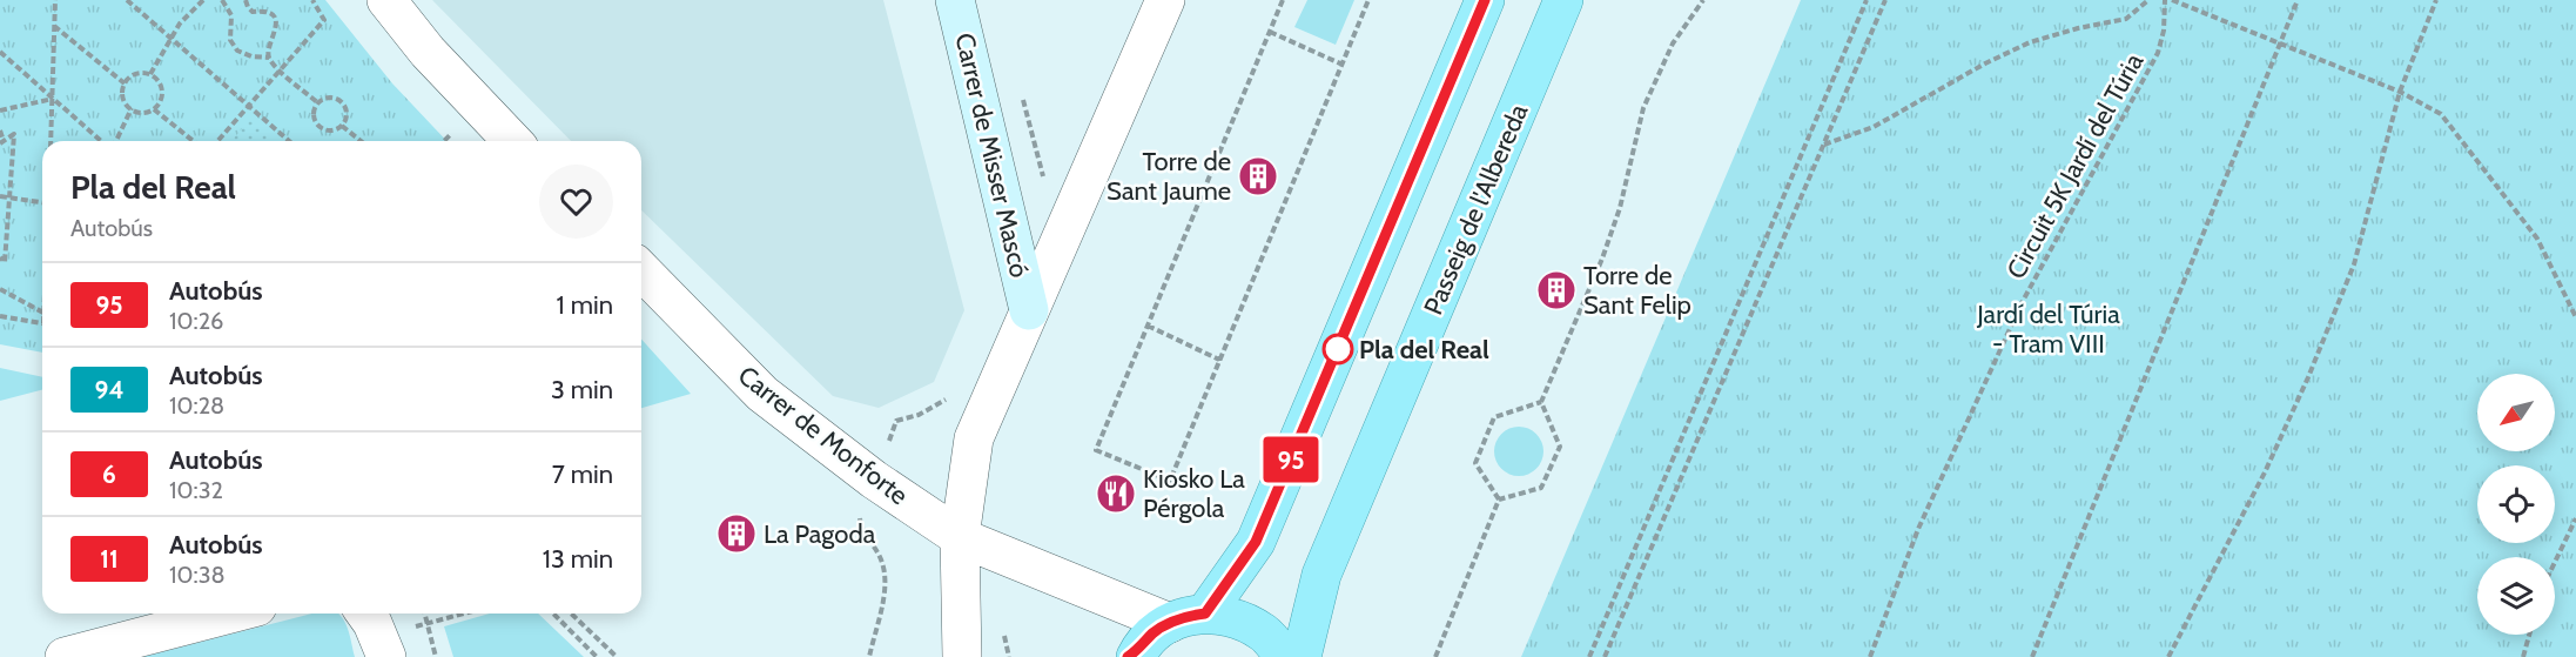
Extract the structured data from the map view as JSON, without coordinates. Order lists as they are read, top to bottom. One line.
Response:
{"streets":{"main road":["Passeig de l'Albereda"],"street":["Carrer de Misser Mascó","Carrer de Monforte"],"path":["Circuit 5K Jardí del Túria"]},"parks":["Jardí del Túria - Tram VIII"],"places":{"building":["Torre de Sant Jaume","Torre de Sant Felip","La Pagoda"],"other":["Pla del Real"],"restaurant":["Kiosko La Pérgola"]},"lines":["bus line 95"],"north":"bottom left","page":{"on_map":"95","heading":["Pla del Real","Autobús"],"list":[{"mark":"95","name":"Autobús","note":"10:26","value":"1 min"},{"mark":"94","name":"Autobús","note":"10:28","value":"3 min"},{"mark":"6","name":"Autobús","note":"10:32","value":"7 min"},{"mark":"11","name":"Autobús","note":"10:38","value":"13 min"}]}}
